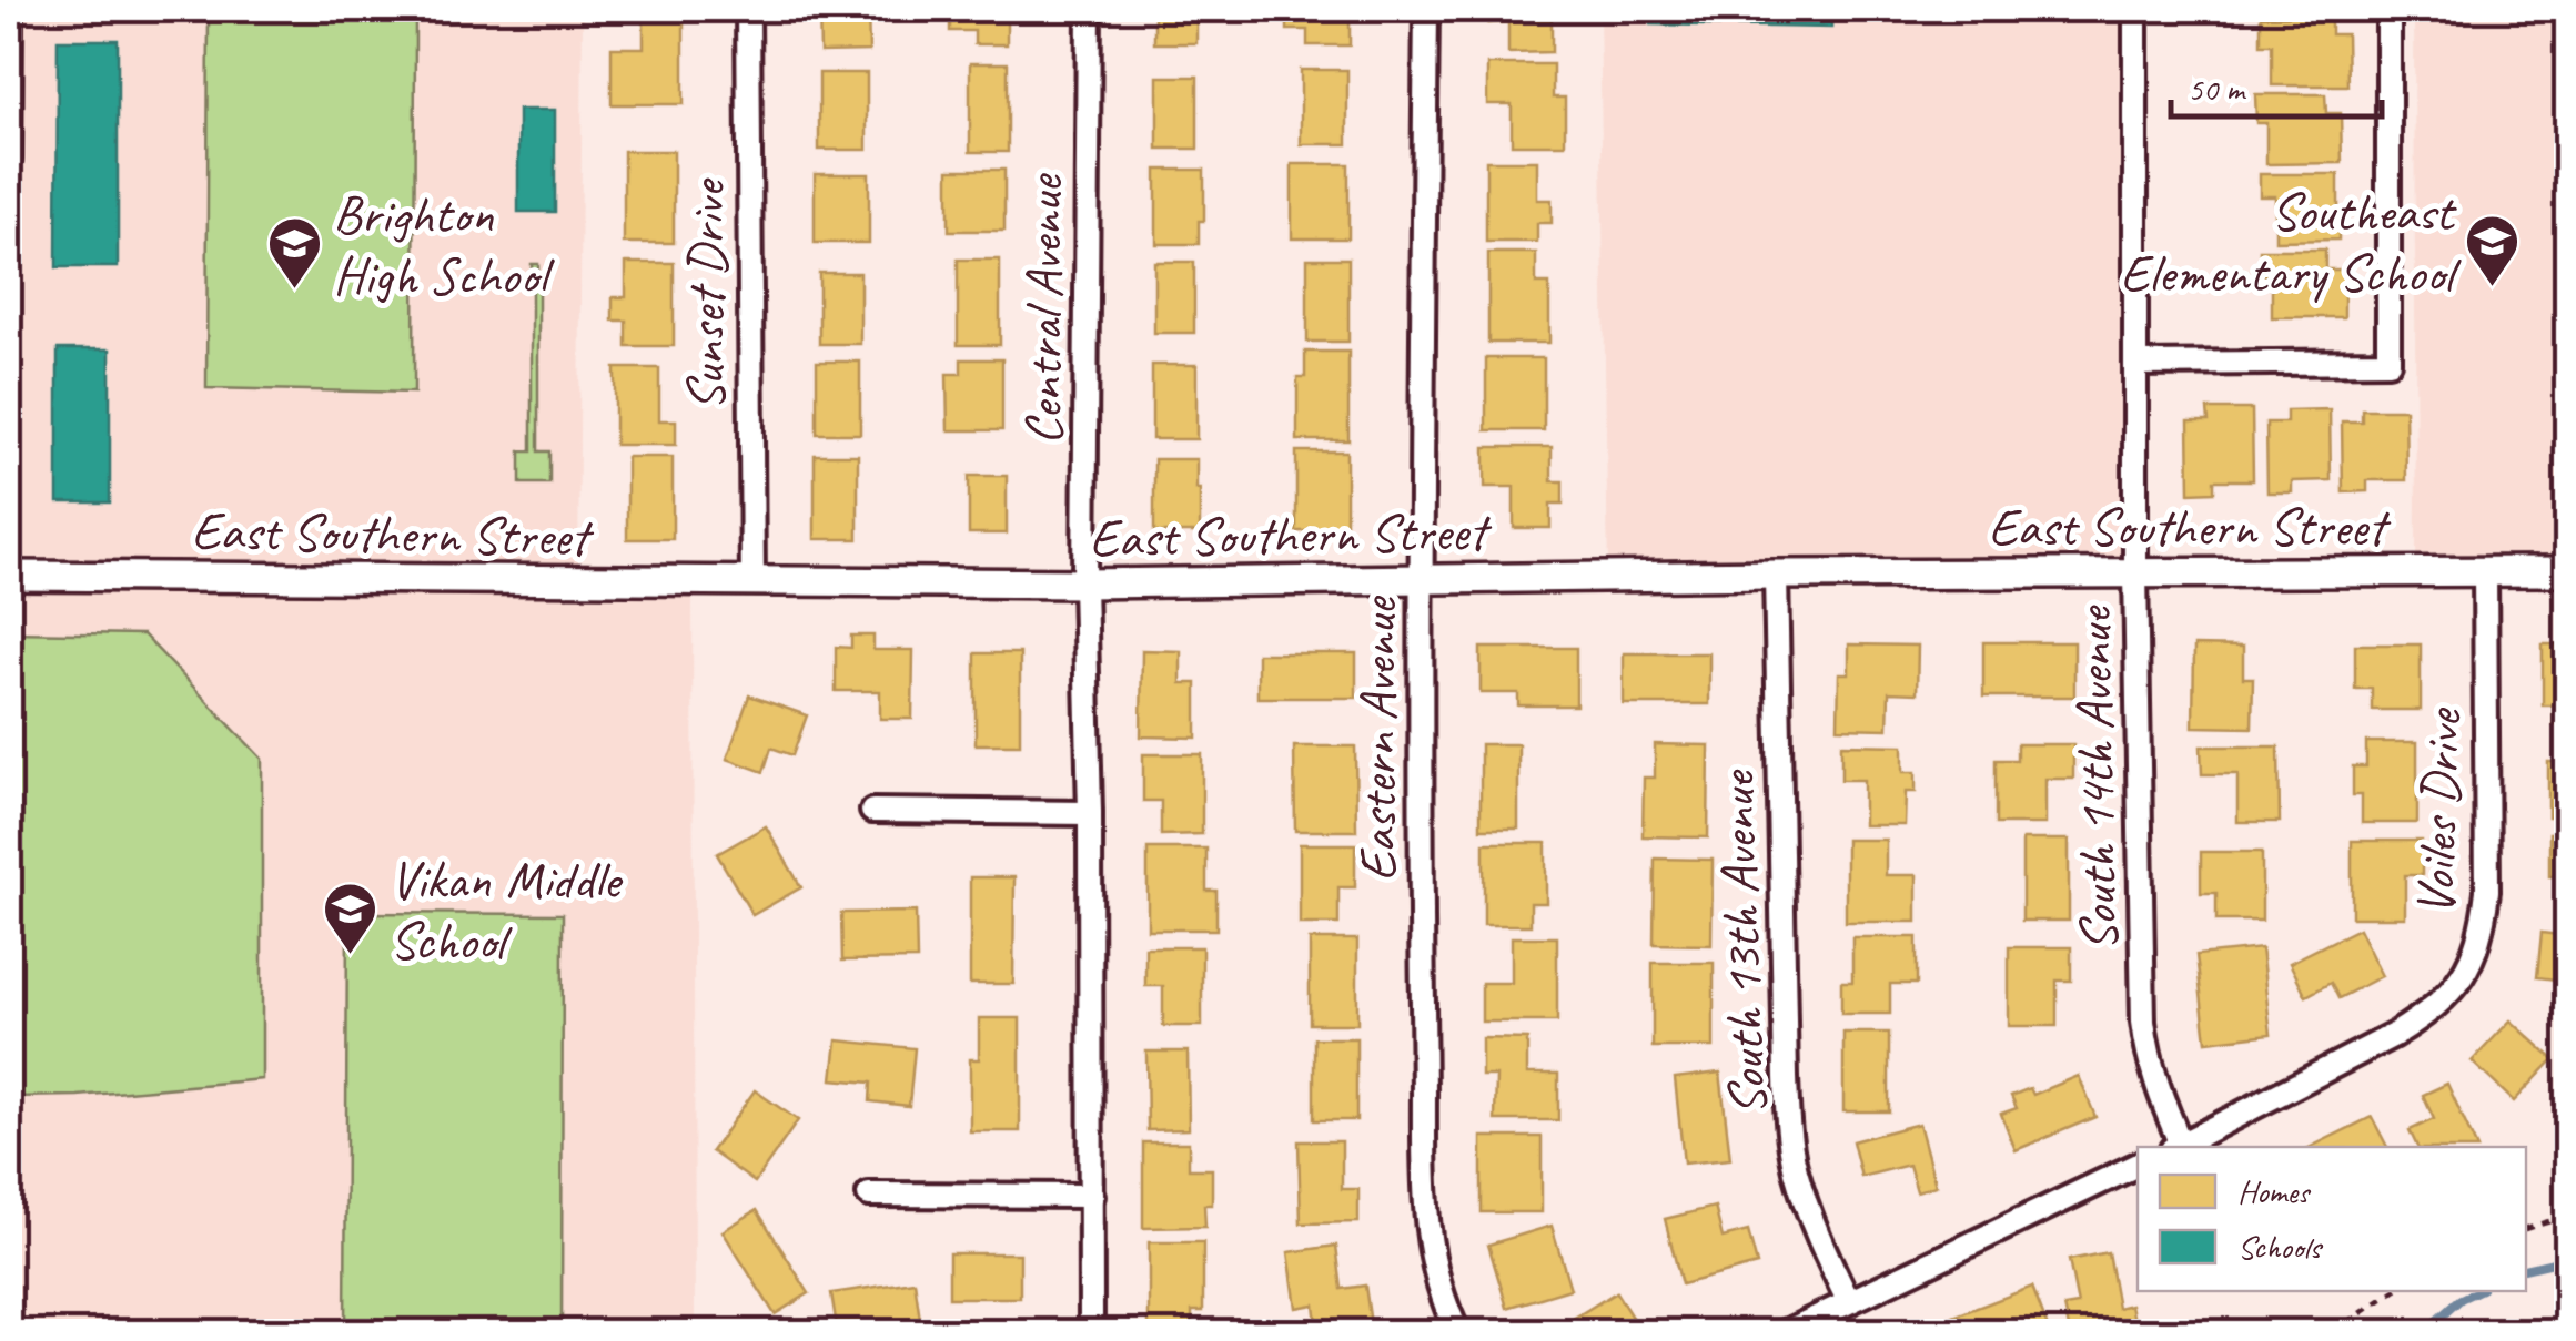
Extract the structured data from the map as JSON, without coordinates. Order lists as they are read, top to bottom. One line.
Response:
{"streets":{"street":["Sunset Drive","Central Avenue","East Southern Street","Eastern Avenue","South 14th Avenue","Voiles Drive","South 13th Avenue"]},"crossings":[["Sunset Drive","East Southern Street"],["Central Avenue","East Southern Street"],["East Southern Street","Eastern Avenue"],["East Southern Street","South 14th Avenue"],["East Southern Street","Voiles Drive"],["East Southern Street","South 13th Avenue"],["South 14th Avenue","Voiles Drive"]],"places":{"school or university":["Southeast Elementary School","Brighton High School","Vikan Middle School"]},"legend":["Homes","Schools"],"scale_bar":"50 m"}
